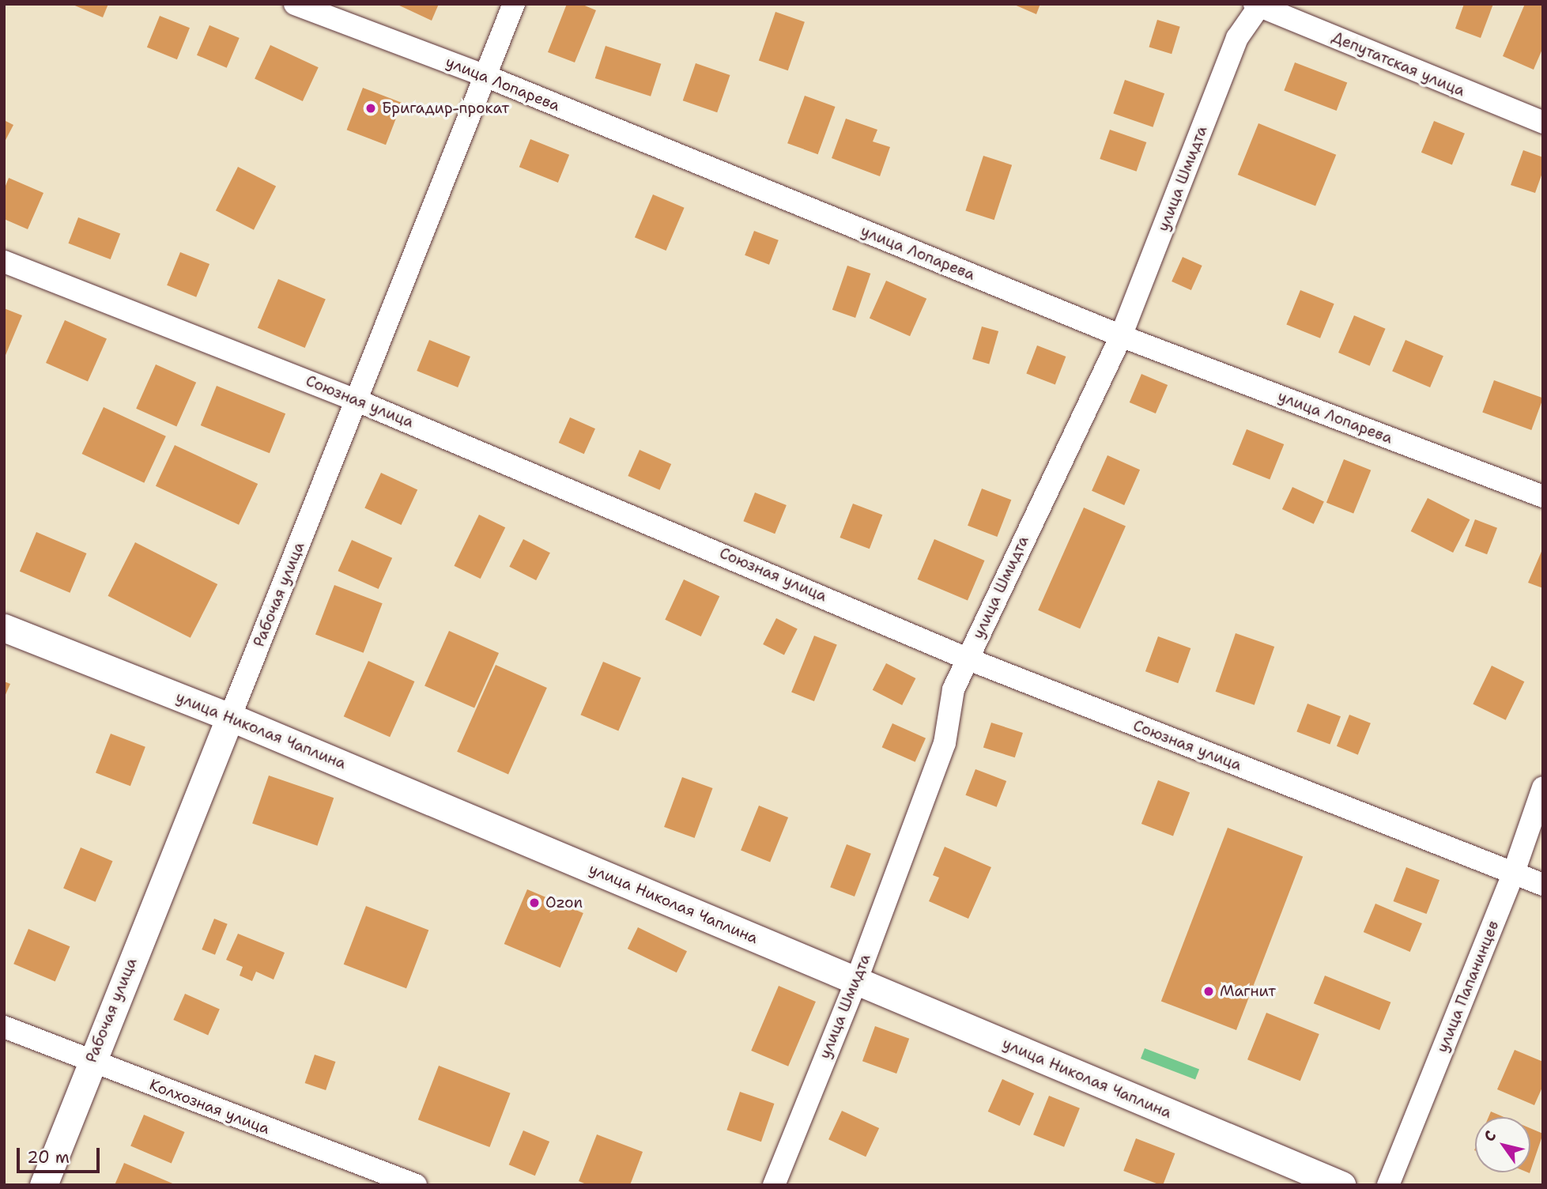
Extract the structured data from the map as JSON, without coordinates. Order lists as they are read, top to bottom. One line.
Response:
{"streets":{"street":["Депутатская улица","улица Лопарева","улица Шмидта","Союзная улица","Рабочая улица","улица Николая Чаплина","улица Папанинцев","Колхозная улица"]},"crossings":[["Депутатская улица","улица Шмидта"],["улица Лопарева","улица Шмидта"],["улица Лопарева","Рабочая улица"],["улица Шмидта","Союзная улица"],["улица Шмидта","улица Николая Чаплина"],["Союзная улица","Рабочая улица"],["Союзная улица","улица Папанинцев"],["Рабочая улица","улица Николая Чаплина"],["Рабочая улица","Колхозная улица"]],"places":["Бригадир-прокат","Ozon","Магнит"],"scale_bar":"20 m","north":"top left"}
